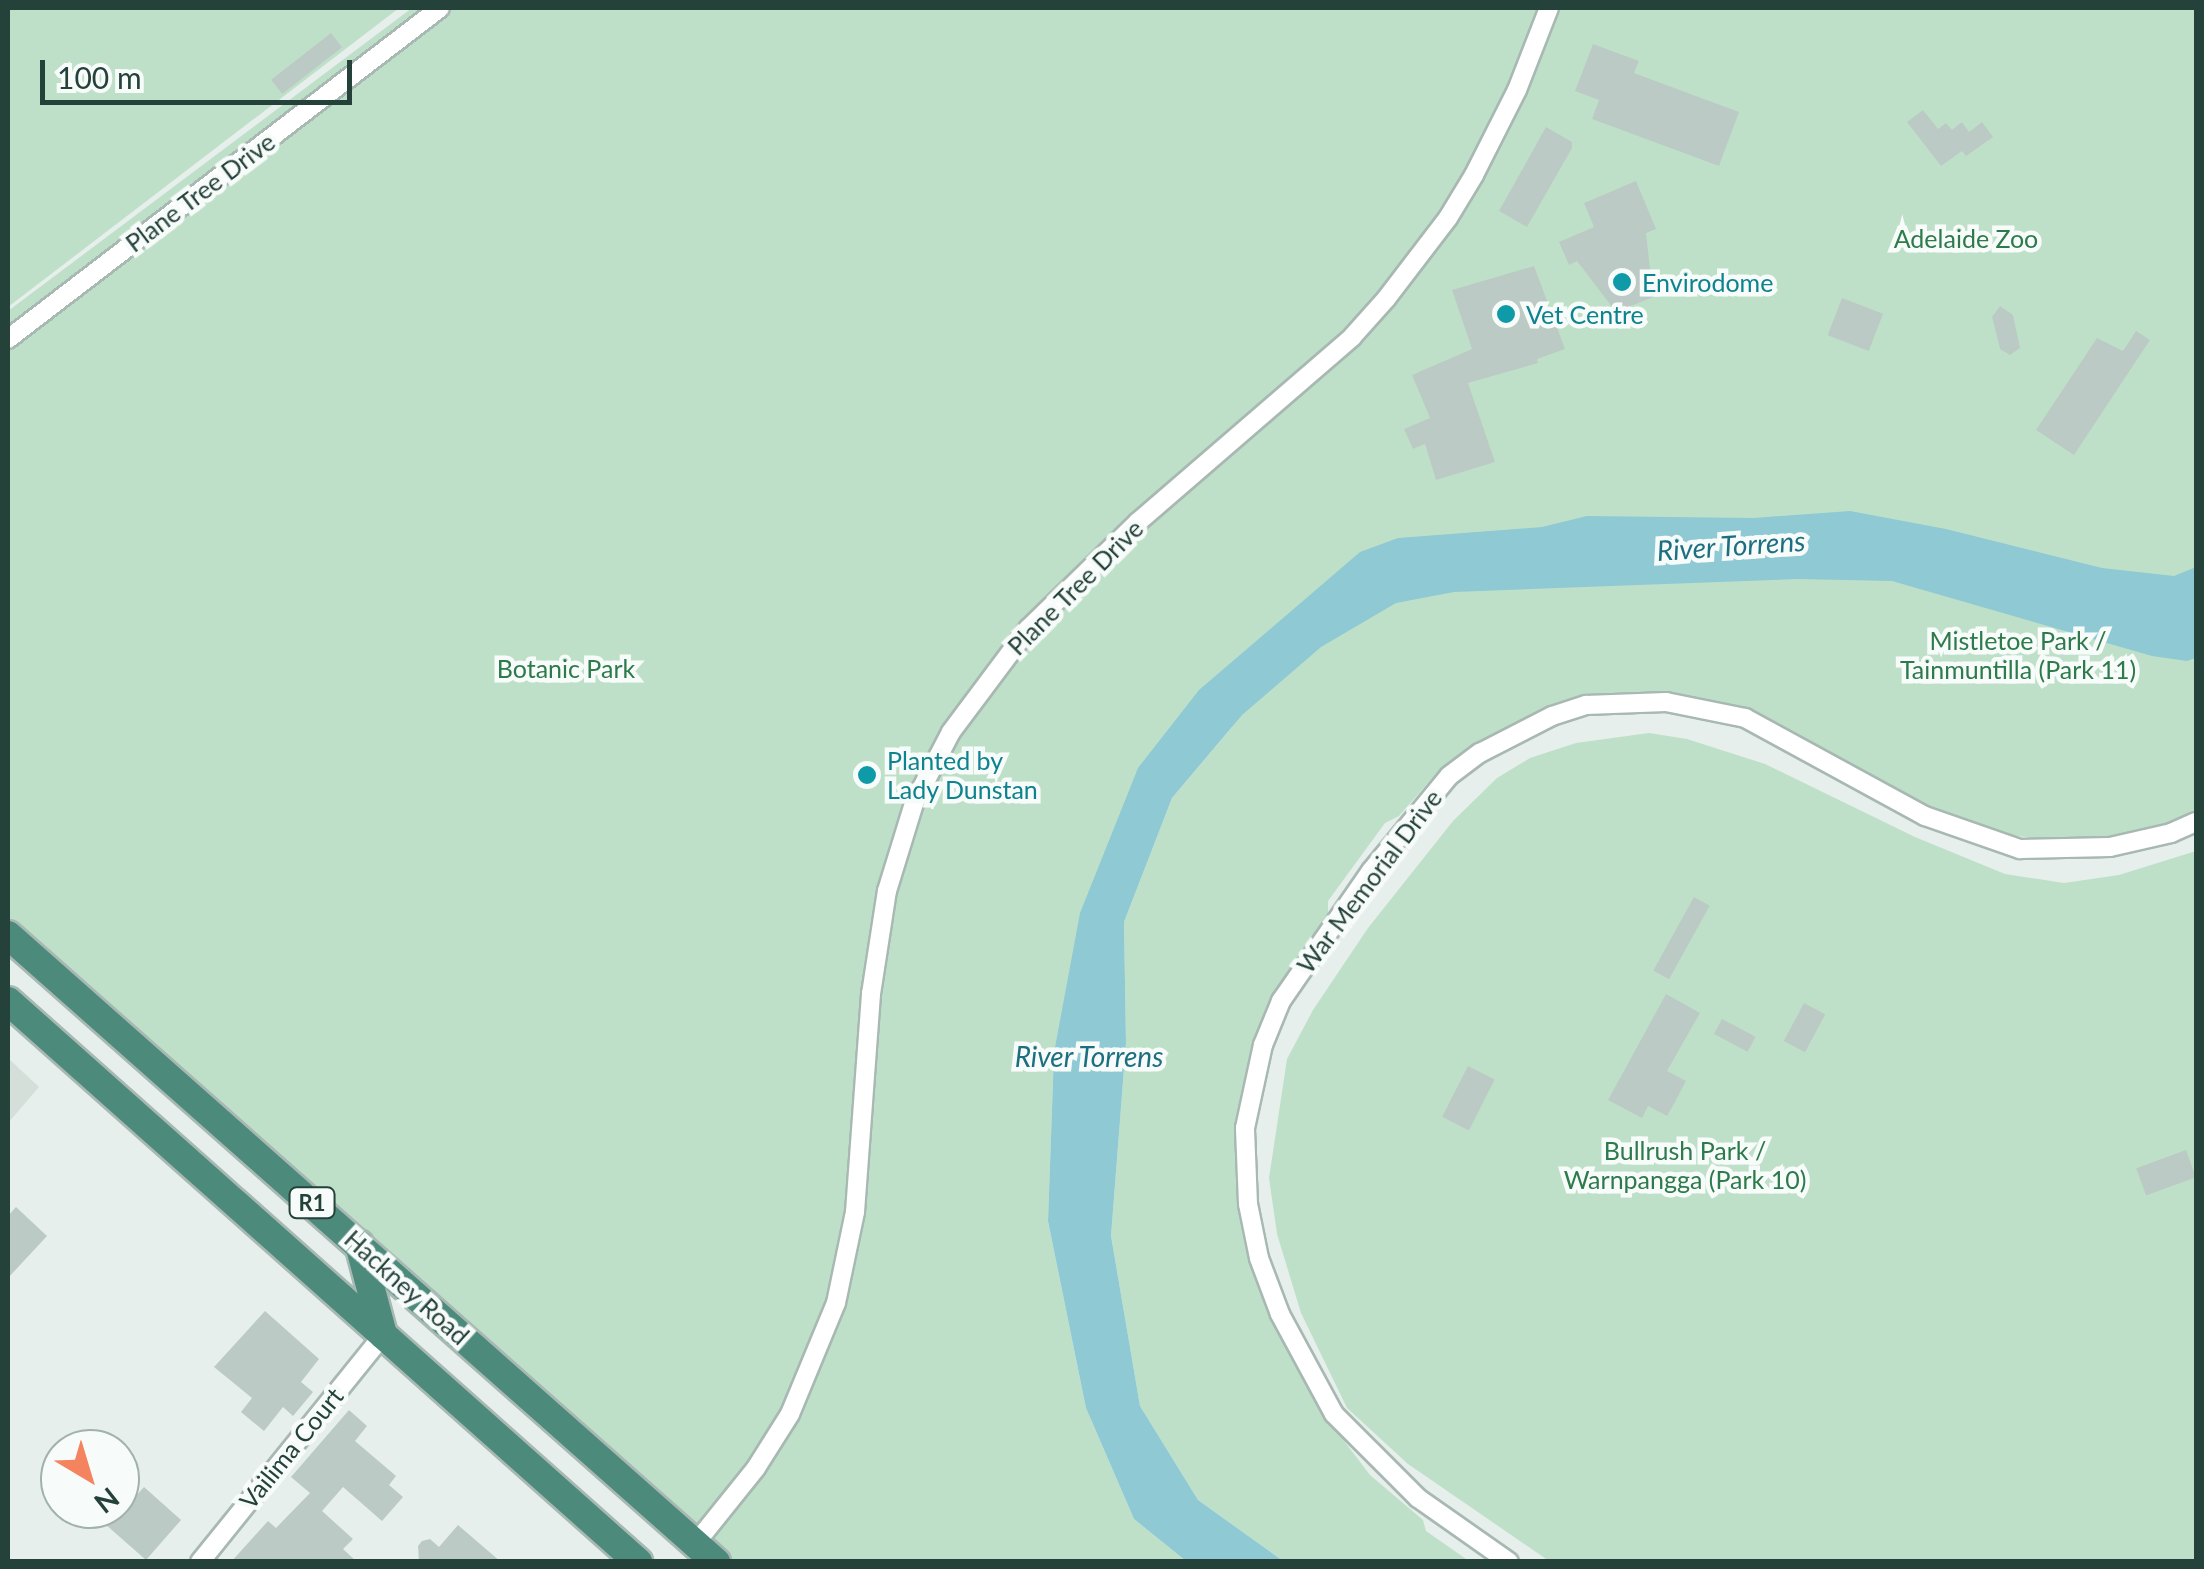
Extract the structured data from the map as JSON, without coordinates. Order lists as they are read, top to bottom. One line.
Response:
{"streets":{"highway":["R1","Hackney Road"],"street":["Plane Tree Drive","War Memorial Drive","Vailima Court"]},"crossings":[["Plane Tree Drive","Hackney Road"],["Hackney Road","Vailima Court"]],"water":["River Torrens"],"parks":["Adelaide Zoo","Mistletoe Park / Tainmuntilla (Park 11)","Botanic Park","Bullrush Park / Warnpangga (Park 10)"],"places":["Envirodome","Vet Centre","Planted by Lady Dunstan"],"scale_bar":"100 m","north":"bottom right"}
